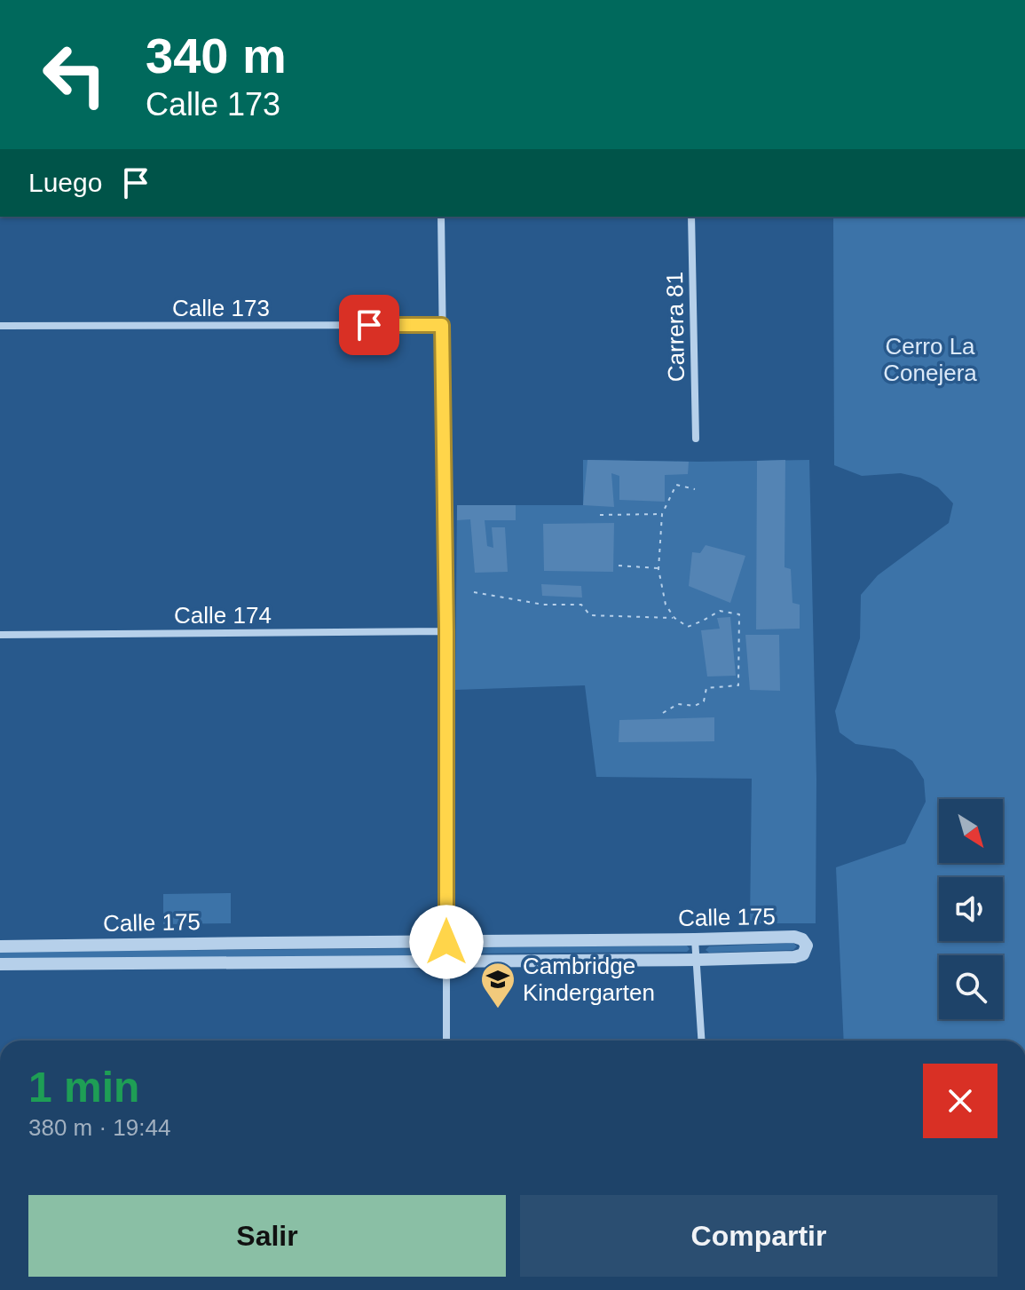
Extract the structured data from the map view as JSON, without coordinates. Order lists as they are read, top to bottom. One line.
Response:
{"streets":{"street":["Calle 173","Carrera 81","Calle 174","Calle 175"]},"parks":["Cerro La Conejera"],"places":{"school or university":["Cambridge Kindergarten"]},"north":"bottom right","page":{"turn":["340 m","Calle 173"],"then":"Luego","heading":["1 min","380 m · 19:44"],"buttons":["Salir","Compartir"]}}
